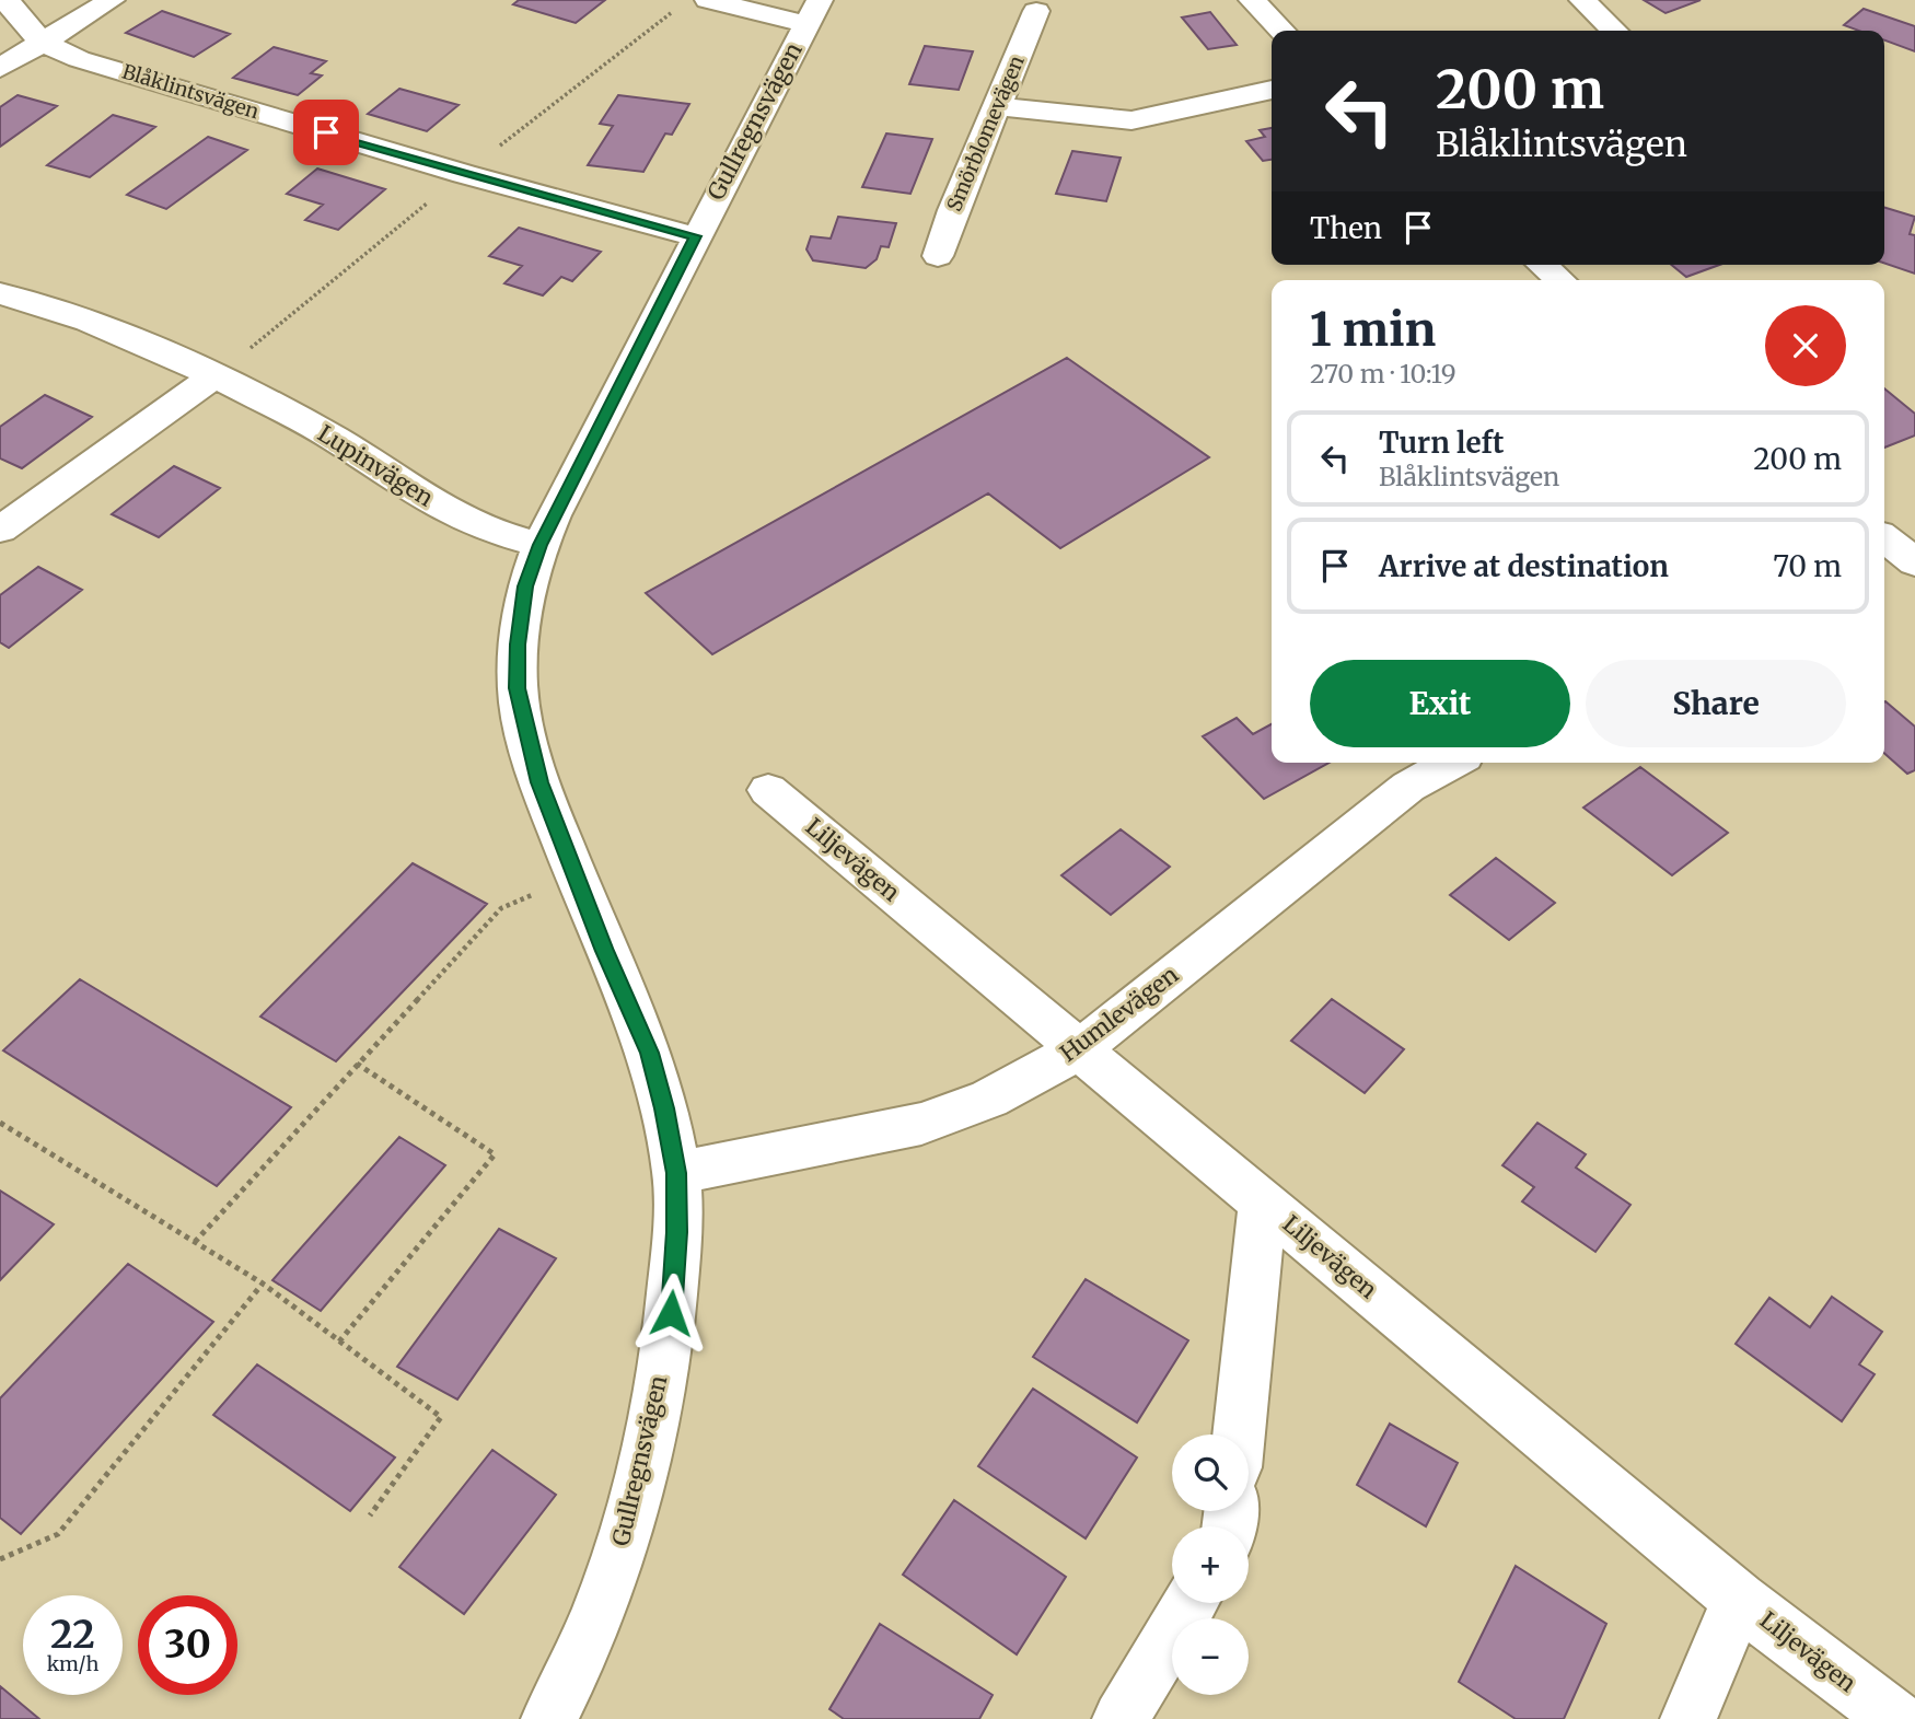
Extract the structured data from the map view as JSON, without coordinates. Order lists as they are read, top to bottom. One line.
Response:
{"streets":{"street":["Blåklintsvägen","Gullregnsvägen","Smörblomevägen","Lupinvägen","Liljevägen","Humlevägen"]},"crossings":[["Blåklintsvägen","Gullregnsvägen"],["Gullregnsvägen","Lupinvägen"],["Gullregnsvägen","Humlevägen"],["Liljevägen","Humlevägen"]],"page":{"turn":["200 m","Blåklintsvägen"],"then":"Then","heading":["1 min","270 m · 10:19"],"list":[{"name":"Turn left","note":"Blåklintsvägen","value":"200 m"},{"name":"Arrive at destination","value":"70 m"}],"buttons":["Exit","Share"],"map_buttons":["+","−"],"speed":"22 km/h","limit":"30"}}
